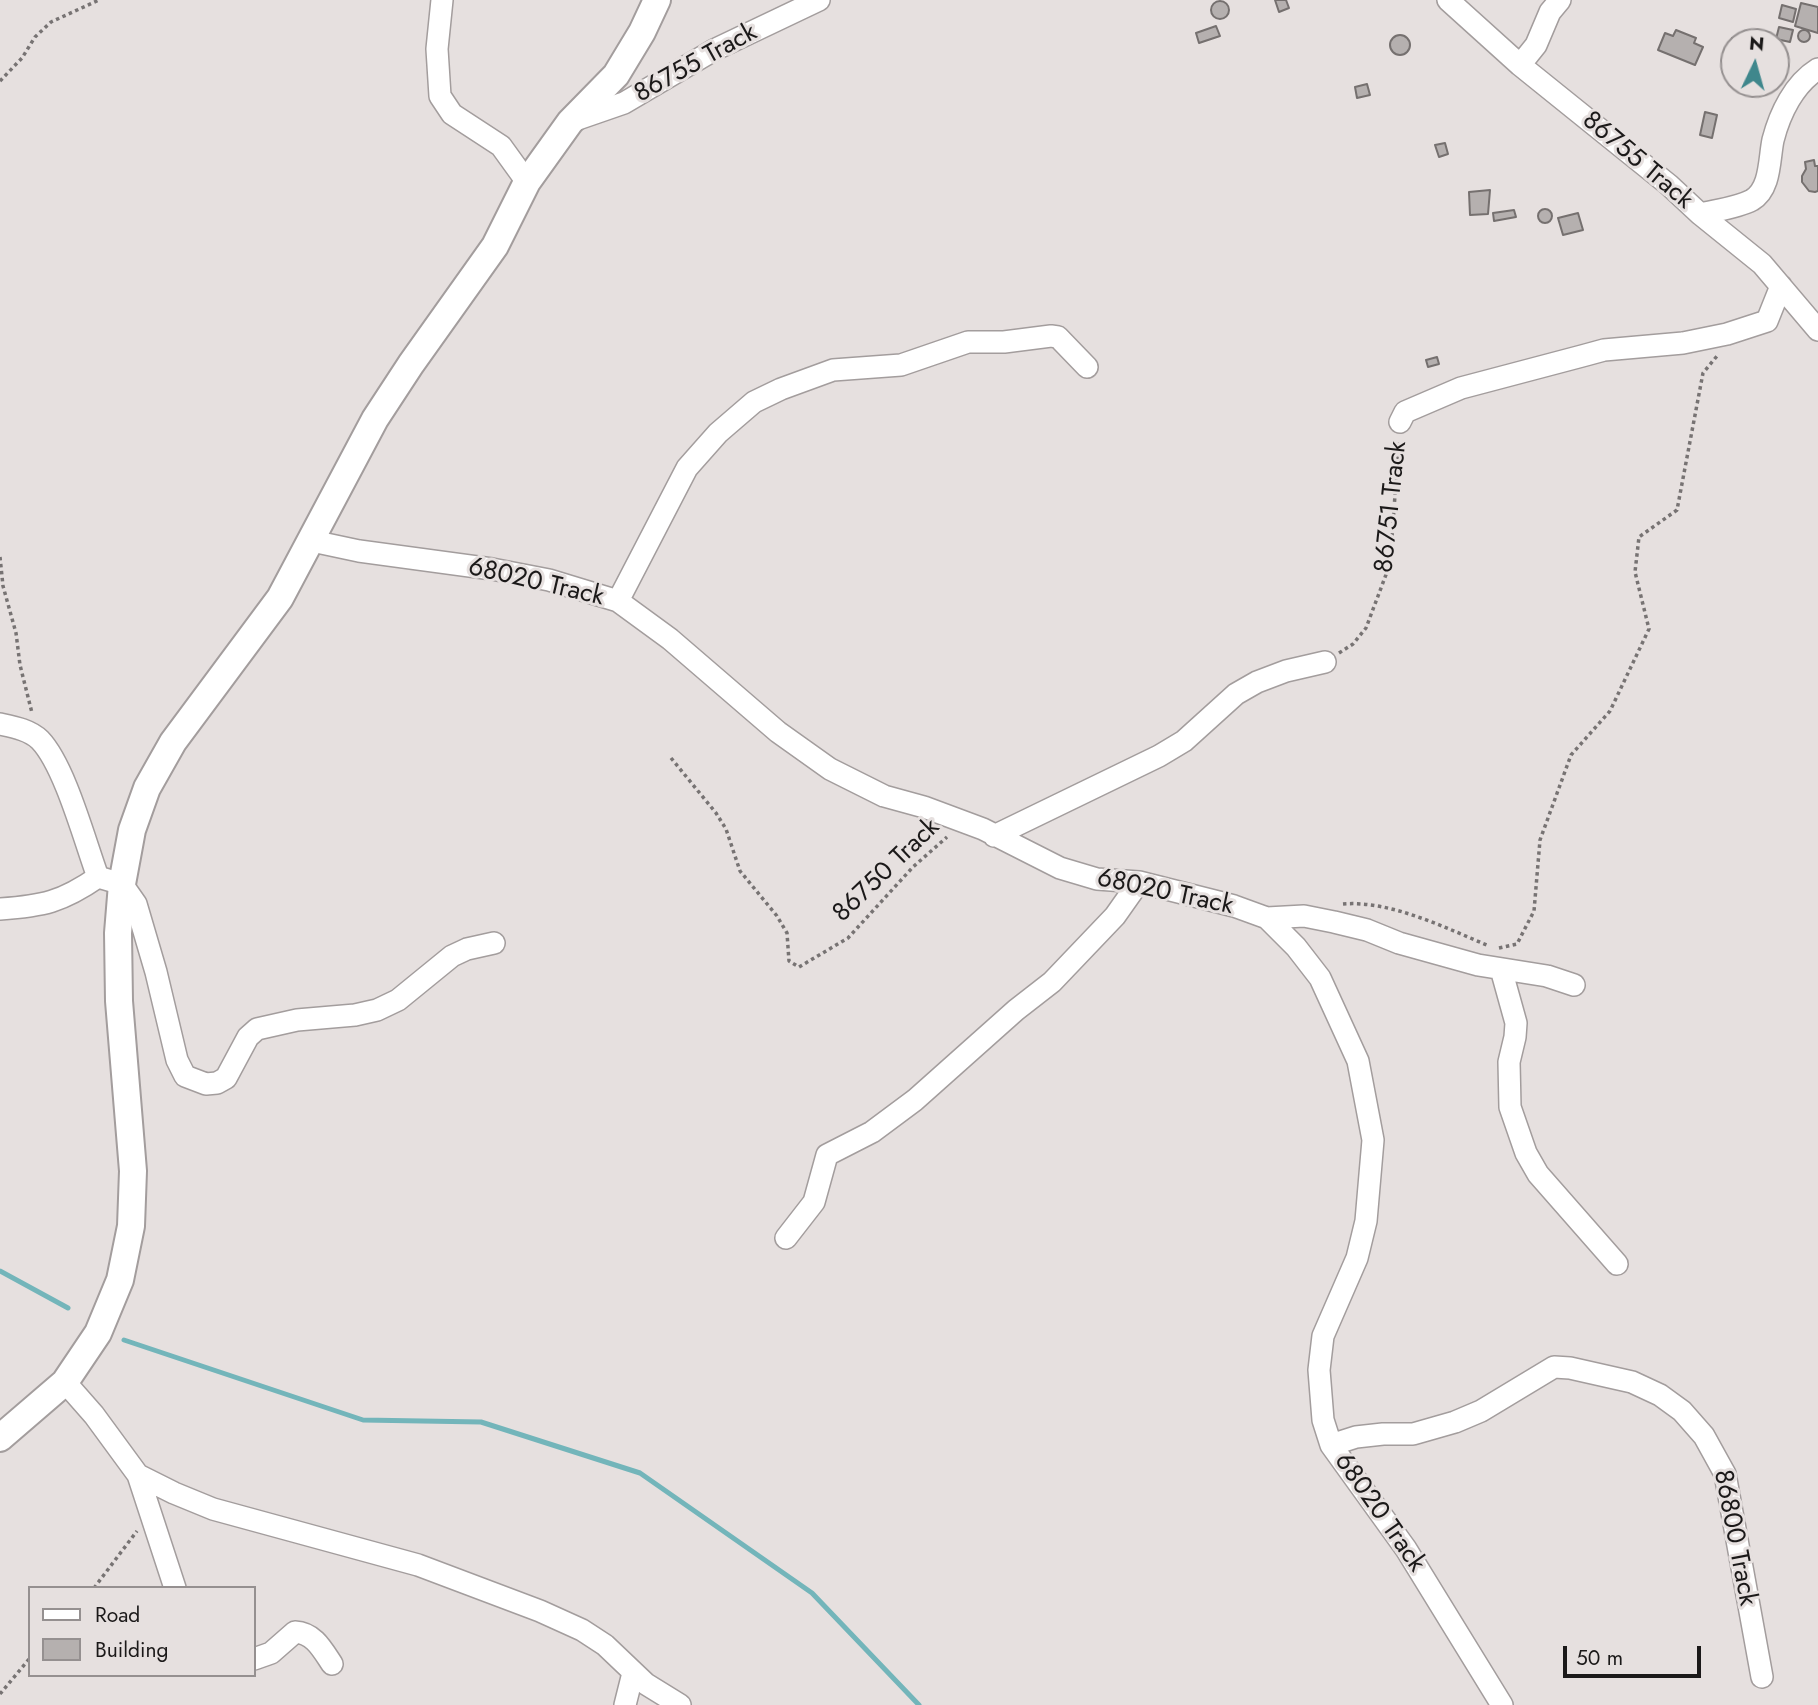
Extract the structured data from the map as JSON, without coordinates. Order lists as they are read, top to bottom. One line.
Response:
{"streets":{"street":["86755 Track","86751 Track","68020 Track","86800 Track"],"path":["86750 Track"]},"crossings":[["86755 Track","86751 Track"],["68020 Track","86750 Track"],["68020 Track","86800 Track"]],"legend":["Road","Building"],"scale_bar":"50 m","north":"top"}
